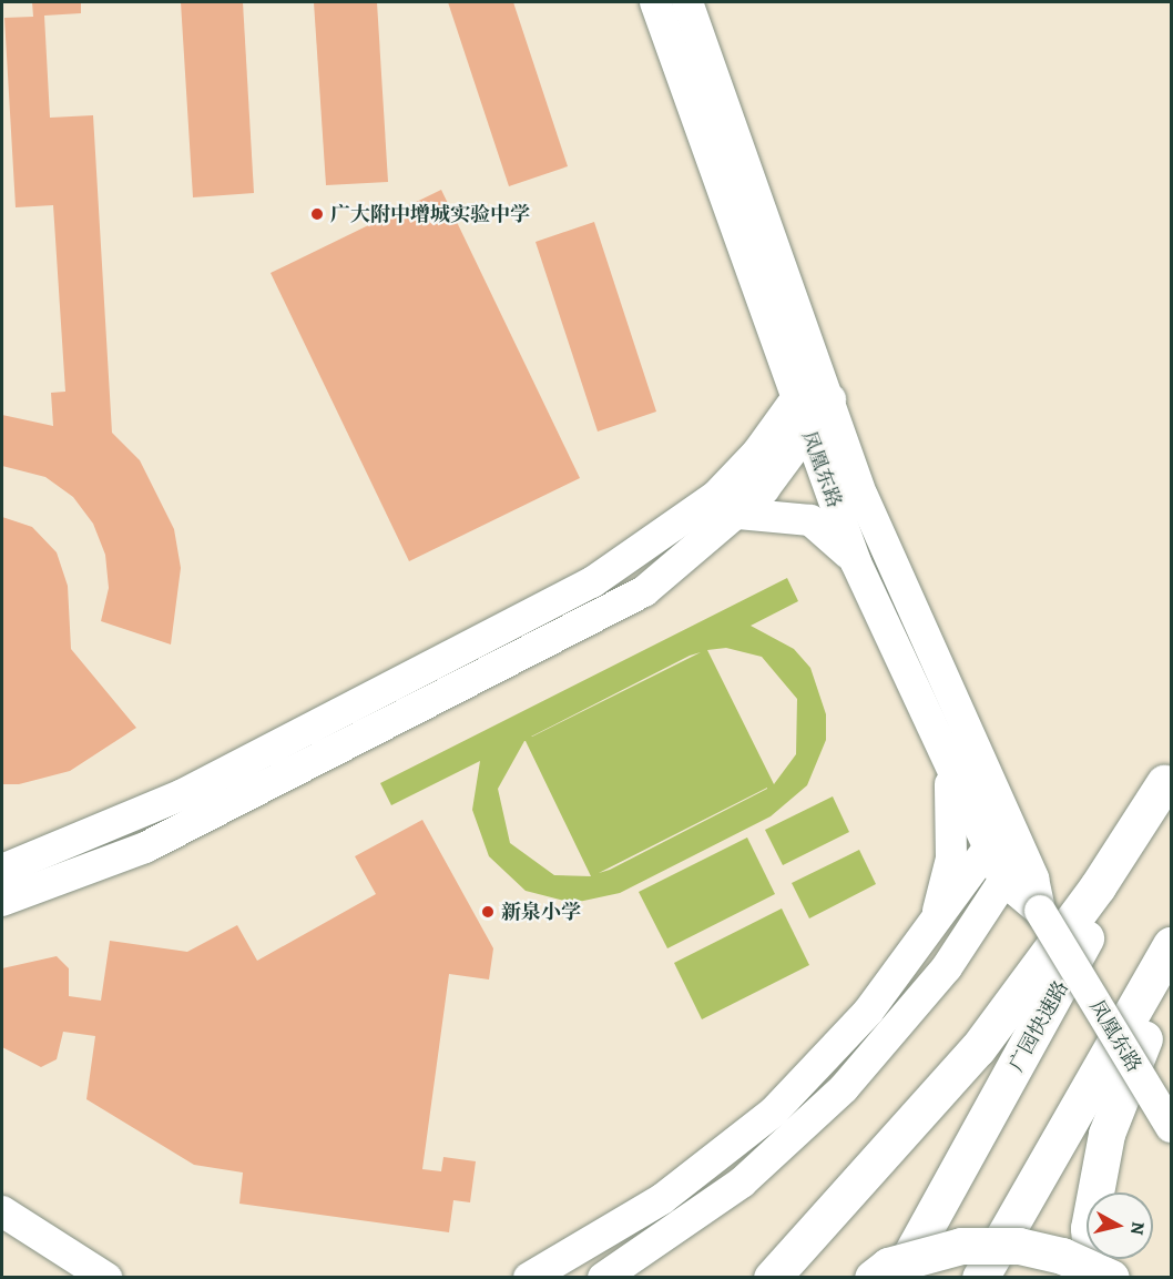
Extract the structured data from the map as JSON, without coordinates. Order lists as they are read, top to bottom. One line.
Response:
{"streets":{"highway":["广园快速路"],"street":["凤凰东路"]},"places":["广大附中增城实验中学","新泉小学"],"north":"right"}
